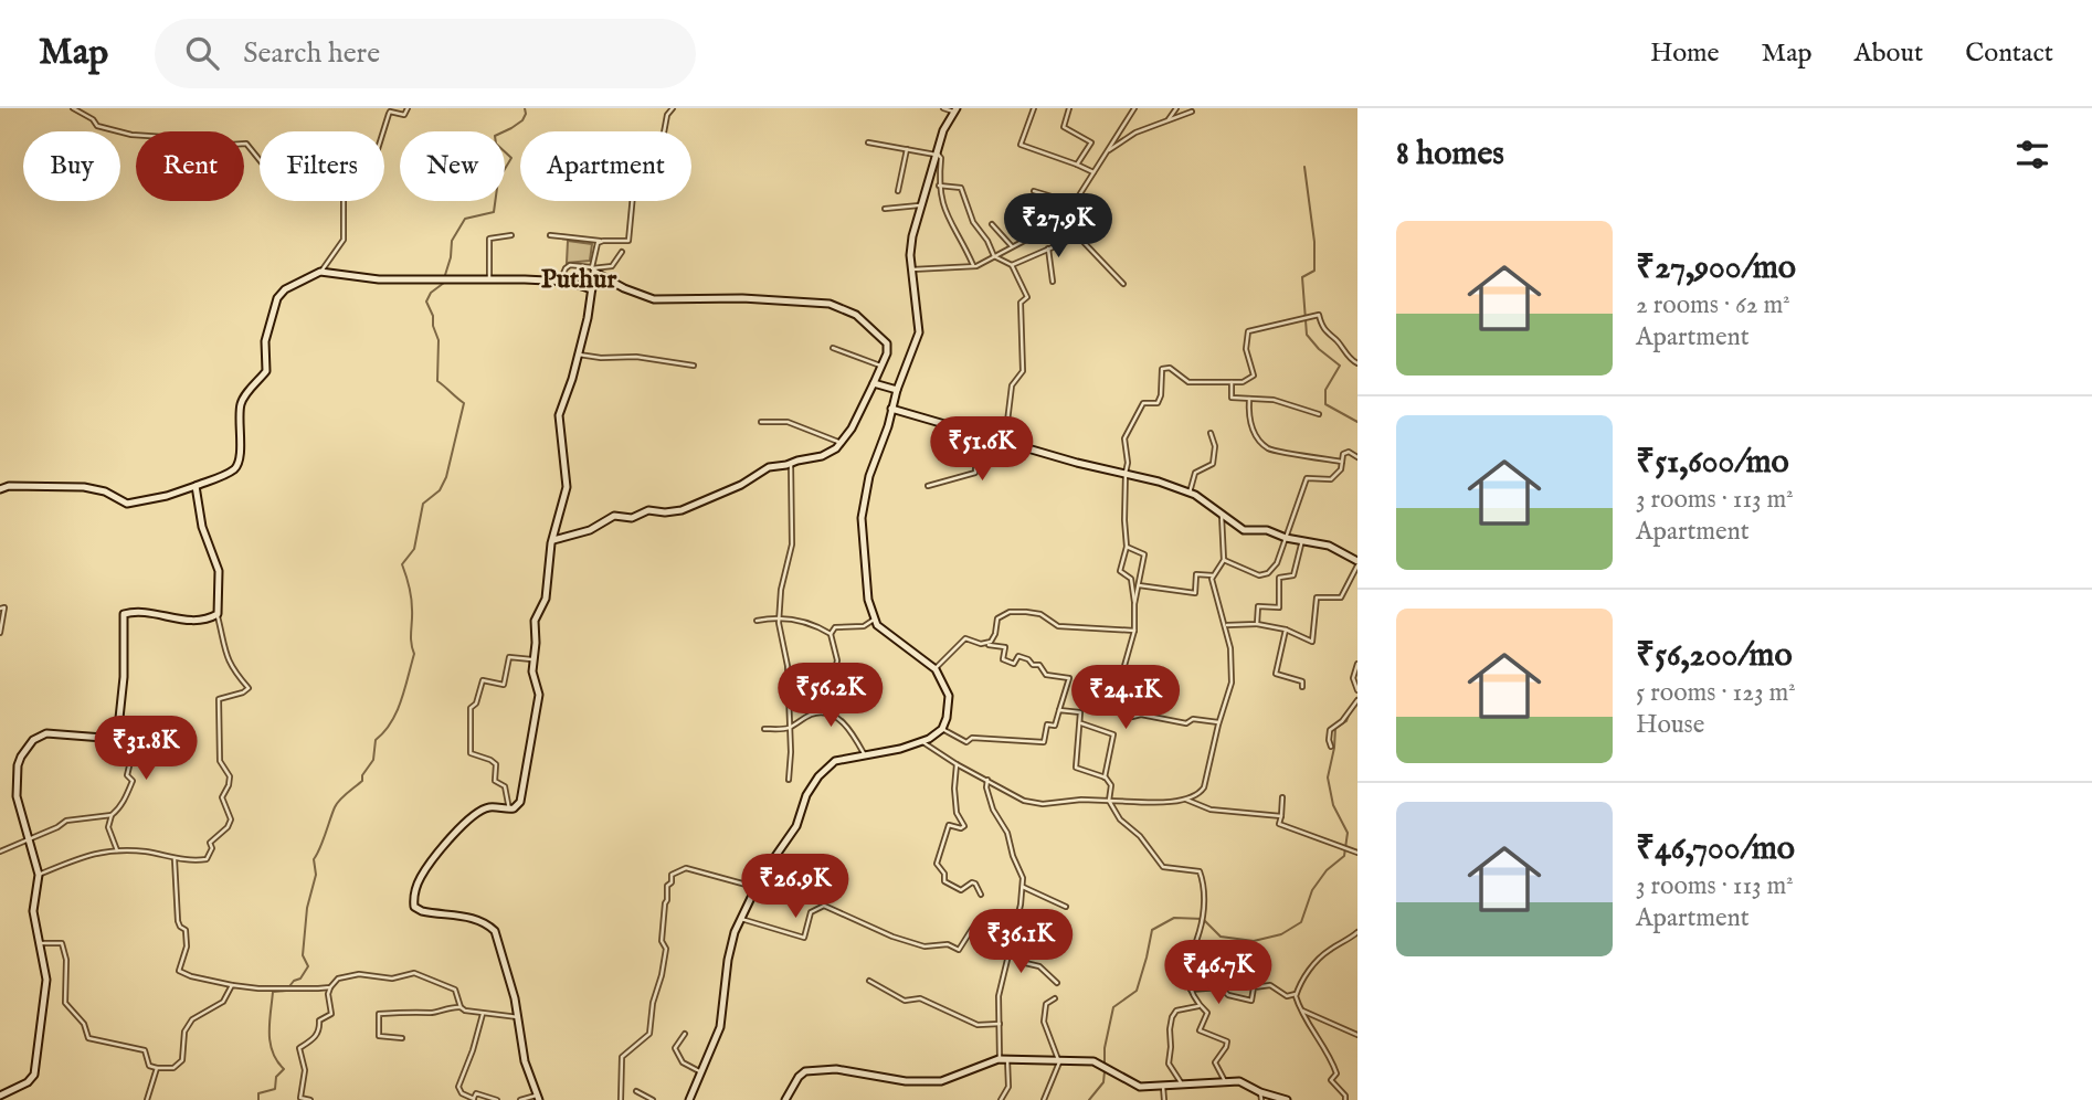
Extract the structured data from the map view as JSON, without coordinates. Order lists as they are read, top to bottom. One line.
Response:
{"districts":["Puthur"],"page":{"header":"Map","search":"Search here","nav":["Home","Map","About","Contact"],"heading":"8 homes","chip":["Buy","Rent","Filters","New","Apartment"],"price":["₹27.9K","₹51.6K","₹56.2K","₹24.1K","₹31.8K","₹26.9K","₹36.1K","₹46.7K"],"list":[{"name":"₹27,900/mo","note":"2 rooms · 62 m² · Apartment"},{"name":"₹51,600/mo","note":"3 rooms · 113 m² · Apartment"},{"name":"₹56,200/mo","note":"5 rooms · 123 m² · House"},{"name":"₹46,700/mo","note":"3 rooms · 113 m² · Apartment"}]}}
